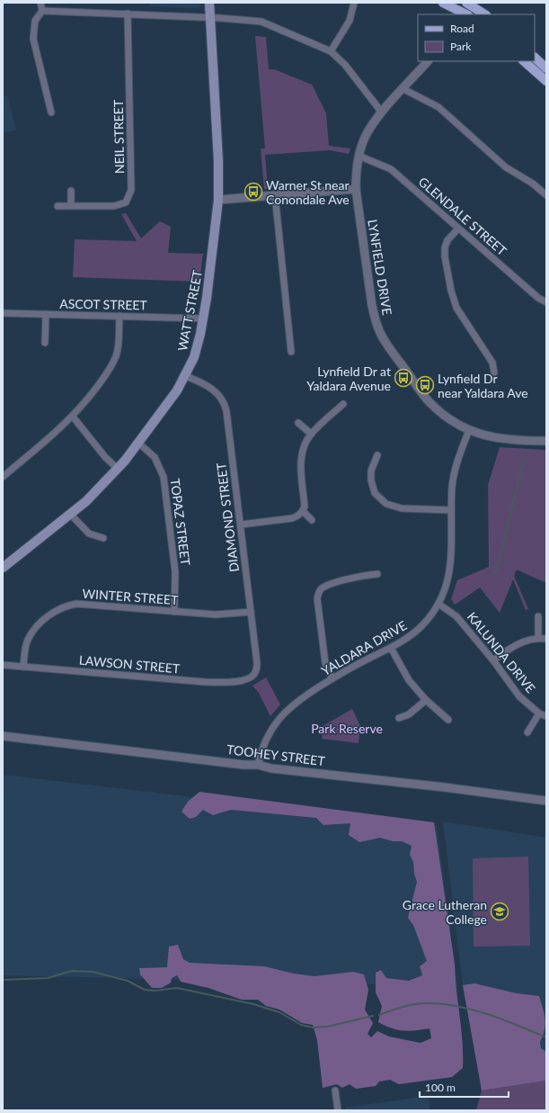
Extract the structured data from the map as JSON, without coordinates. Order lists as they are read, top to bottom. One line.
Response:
{"streets":{"main road":["WATT STREET"],"street":["NEIL STREET","GLENDALE STREET","LYNFIELD DRIVE","ASCOT STREET","DIAMOND STREET","TOPAZ STREET","WINTER STREET","YALDARA DRIVE","KALUNDA DRIVE","LAWSON STREET","TOOHEY STREET"]},"crossings":[["GLENDALE STREET","LYNFIELD DRIVE"],["LYNFIELD DRIVE","YALDARA DRIVE"],["ASCOT STREET","WATT STREET"],["WATT STREET","DIAMOND STREET"],["WATT STREET","TOPAZ STREET"],["DIAMOND STREET","WINTER STREET"],["DIAMOND STREET","LAWSON STREET"],["TOPAZ STREET","WINTER STREET"],["WINTER STREET","LAWSON STREET"],["YALDARA DRIVE","KALUNDA DRIVE"],["YALDARA DRIVE","TOOHEY STREET"]],"parks":["Park Reserve"],"places":{"bus stop":["Warner St near Conondale Ave","Lynfield Dr at Yaldara Avenue","Lynfield Dr near Yaldara Ave"],"school or university":["Grace Lutheran College"]},"legend":["Road","Park"],"scale_bar":"100 m"}
